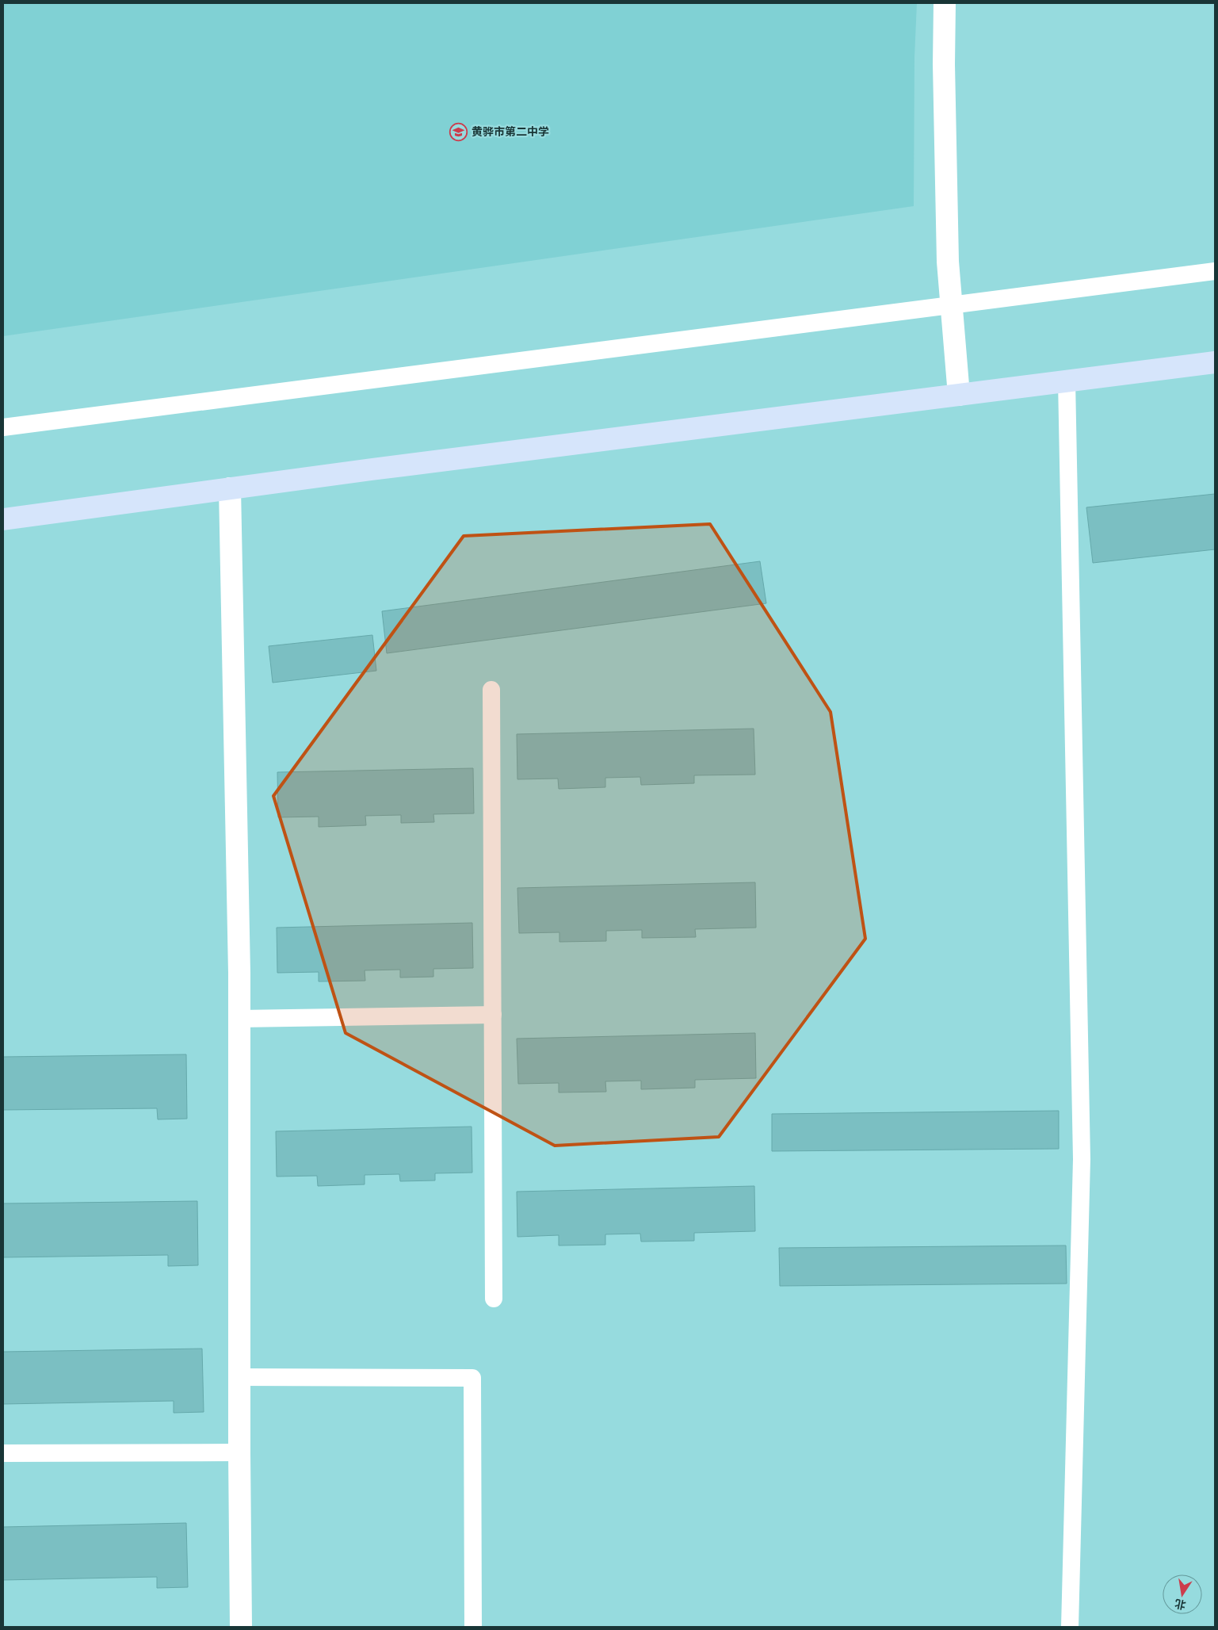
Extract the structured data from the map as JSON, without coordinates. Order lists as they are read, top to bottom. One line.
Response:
{"places":{"school or university":["黄骅市第二中学"]},"north":"bottom"}
